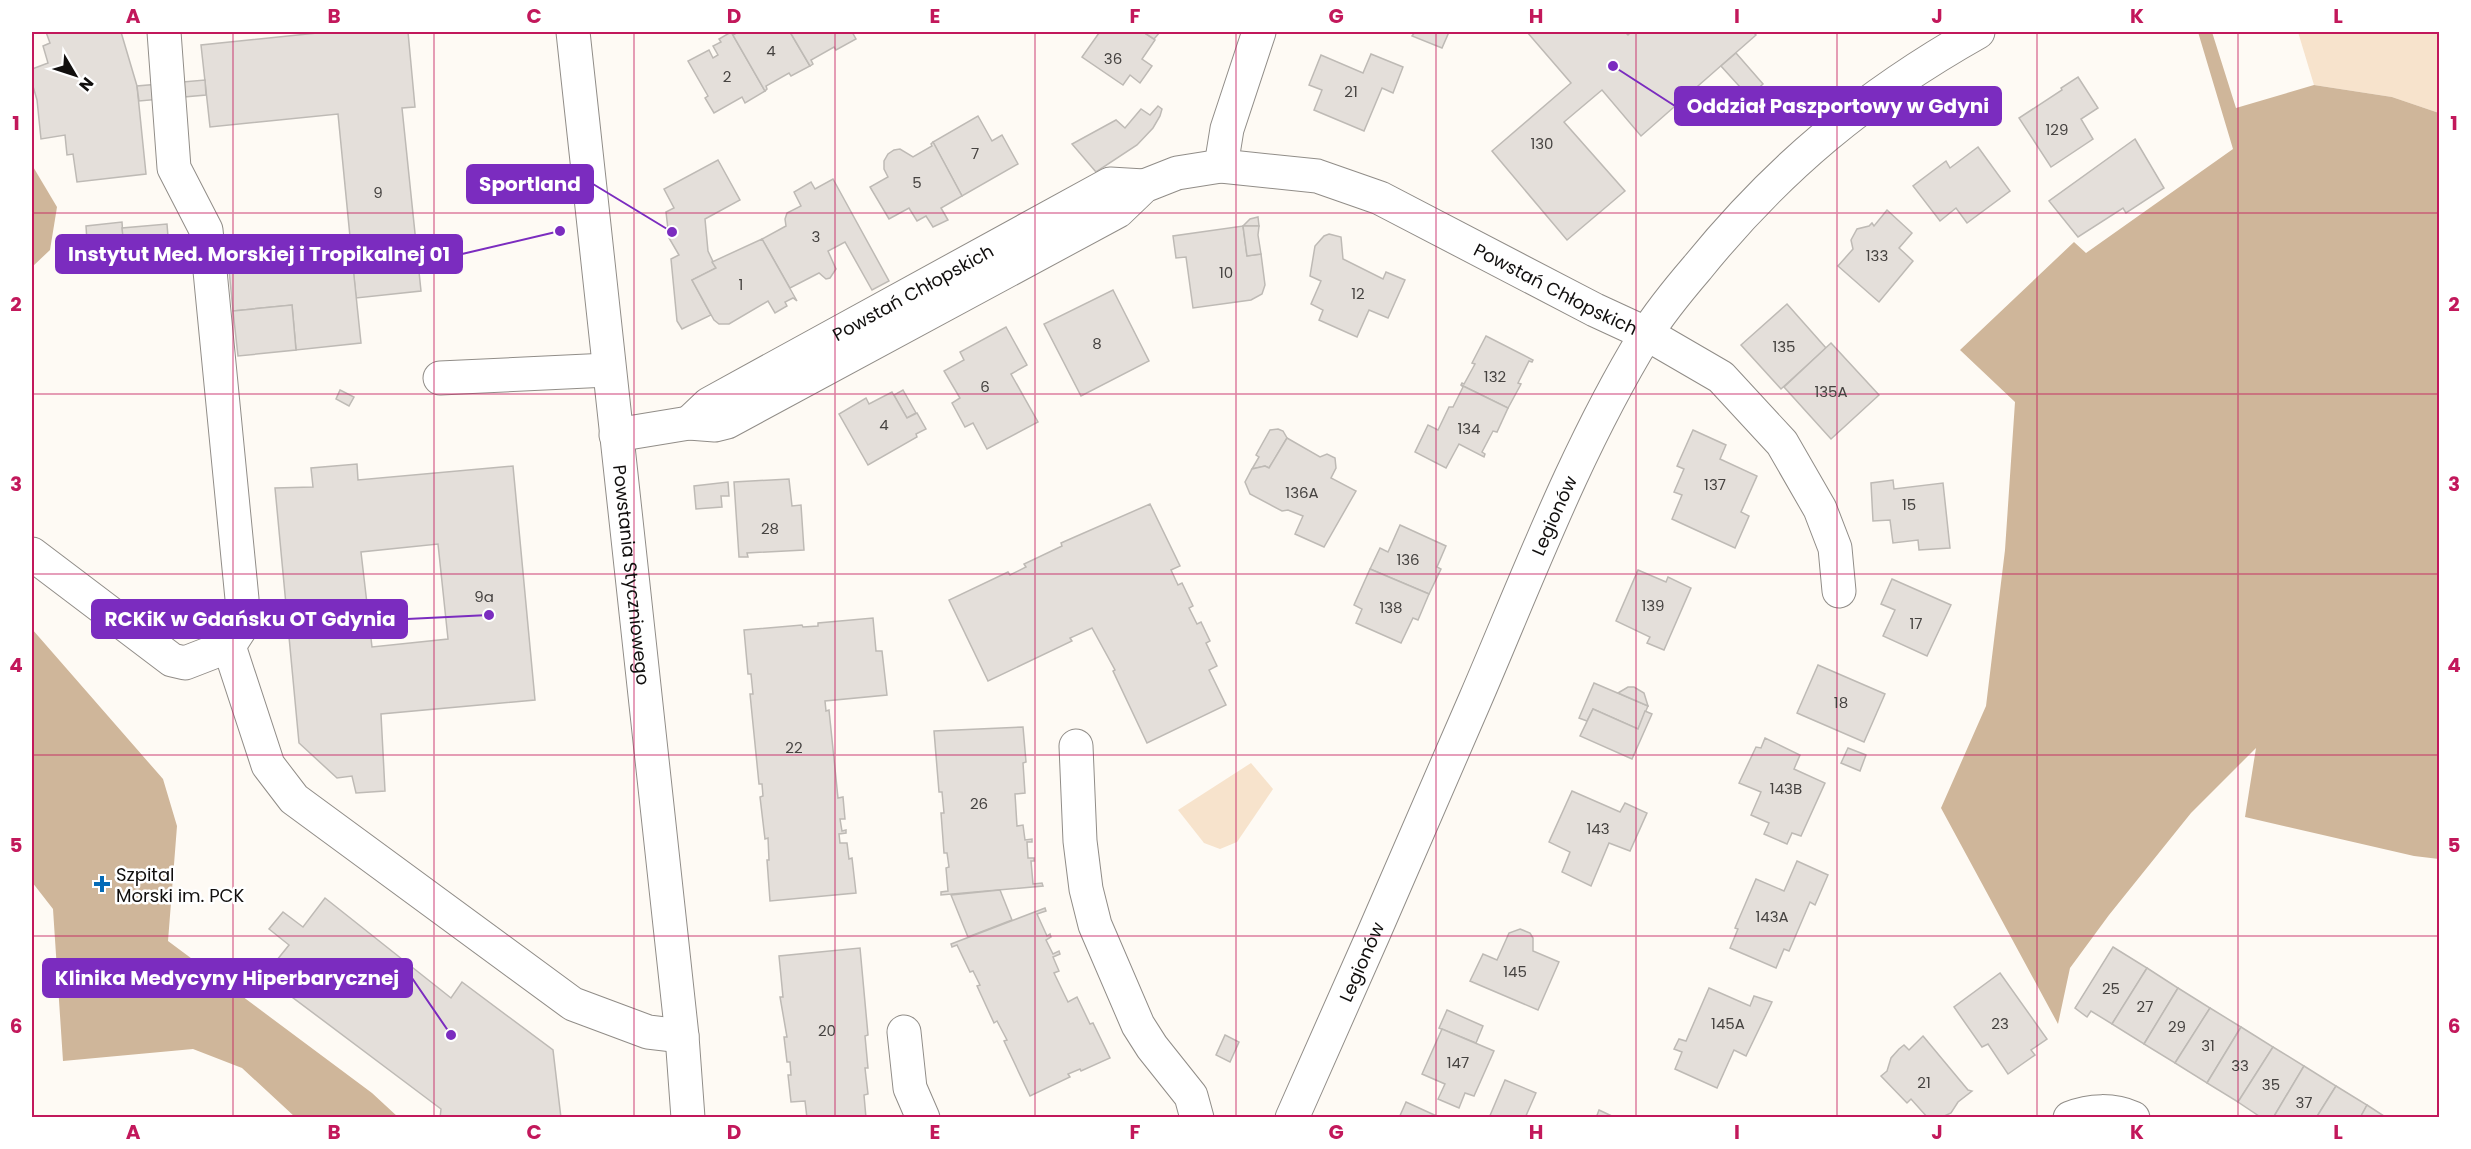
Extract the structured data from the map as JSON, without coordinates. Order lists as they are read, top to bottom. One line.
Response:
{"streets":{"street":["Powstań Chłopskich","Legionów","Powstania Styczniowego"]},"crossings":[["Powstań Chłopskich","Legionów"],["Powstań Chłopskich","Powstania Styczniowego"]],"places":{"other":["Oddział Paszportowy w Gdyni","Instytut Med. Morskiej i Tropikalnej 01","Sportland","RCKiK w Gdańsku OT Gdynia","Klinika Medycyny Hiperbarycznej"],"health":["Szpital Morski im. PCK"]},"house_numbers":["4","36","2","21","129","130","7","5","9","3","133","10","1","12","8","135","132","6","135A","4","134","137","136A","15","28","136","9a","139","138","17","18","22","143B","26","143","143A","145","25","27","145A","23","29","20","31","147","33","21","35","37"],"north":"bottom right","grid":{"columns":["A","B","C","D","E","F","G","H","I","J","K","L"],"rows":["1","2","3","4","5","6"]}}
